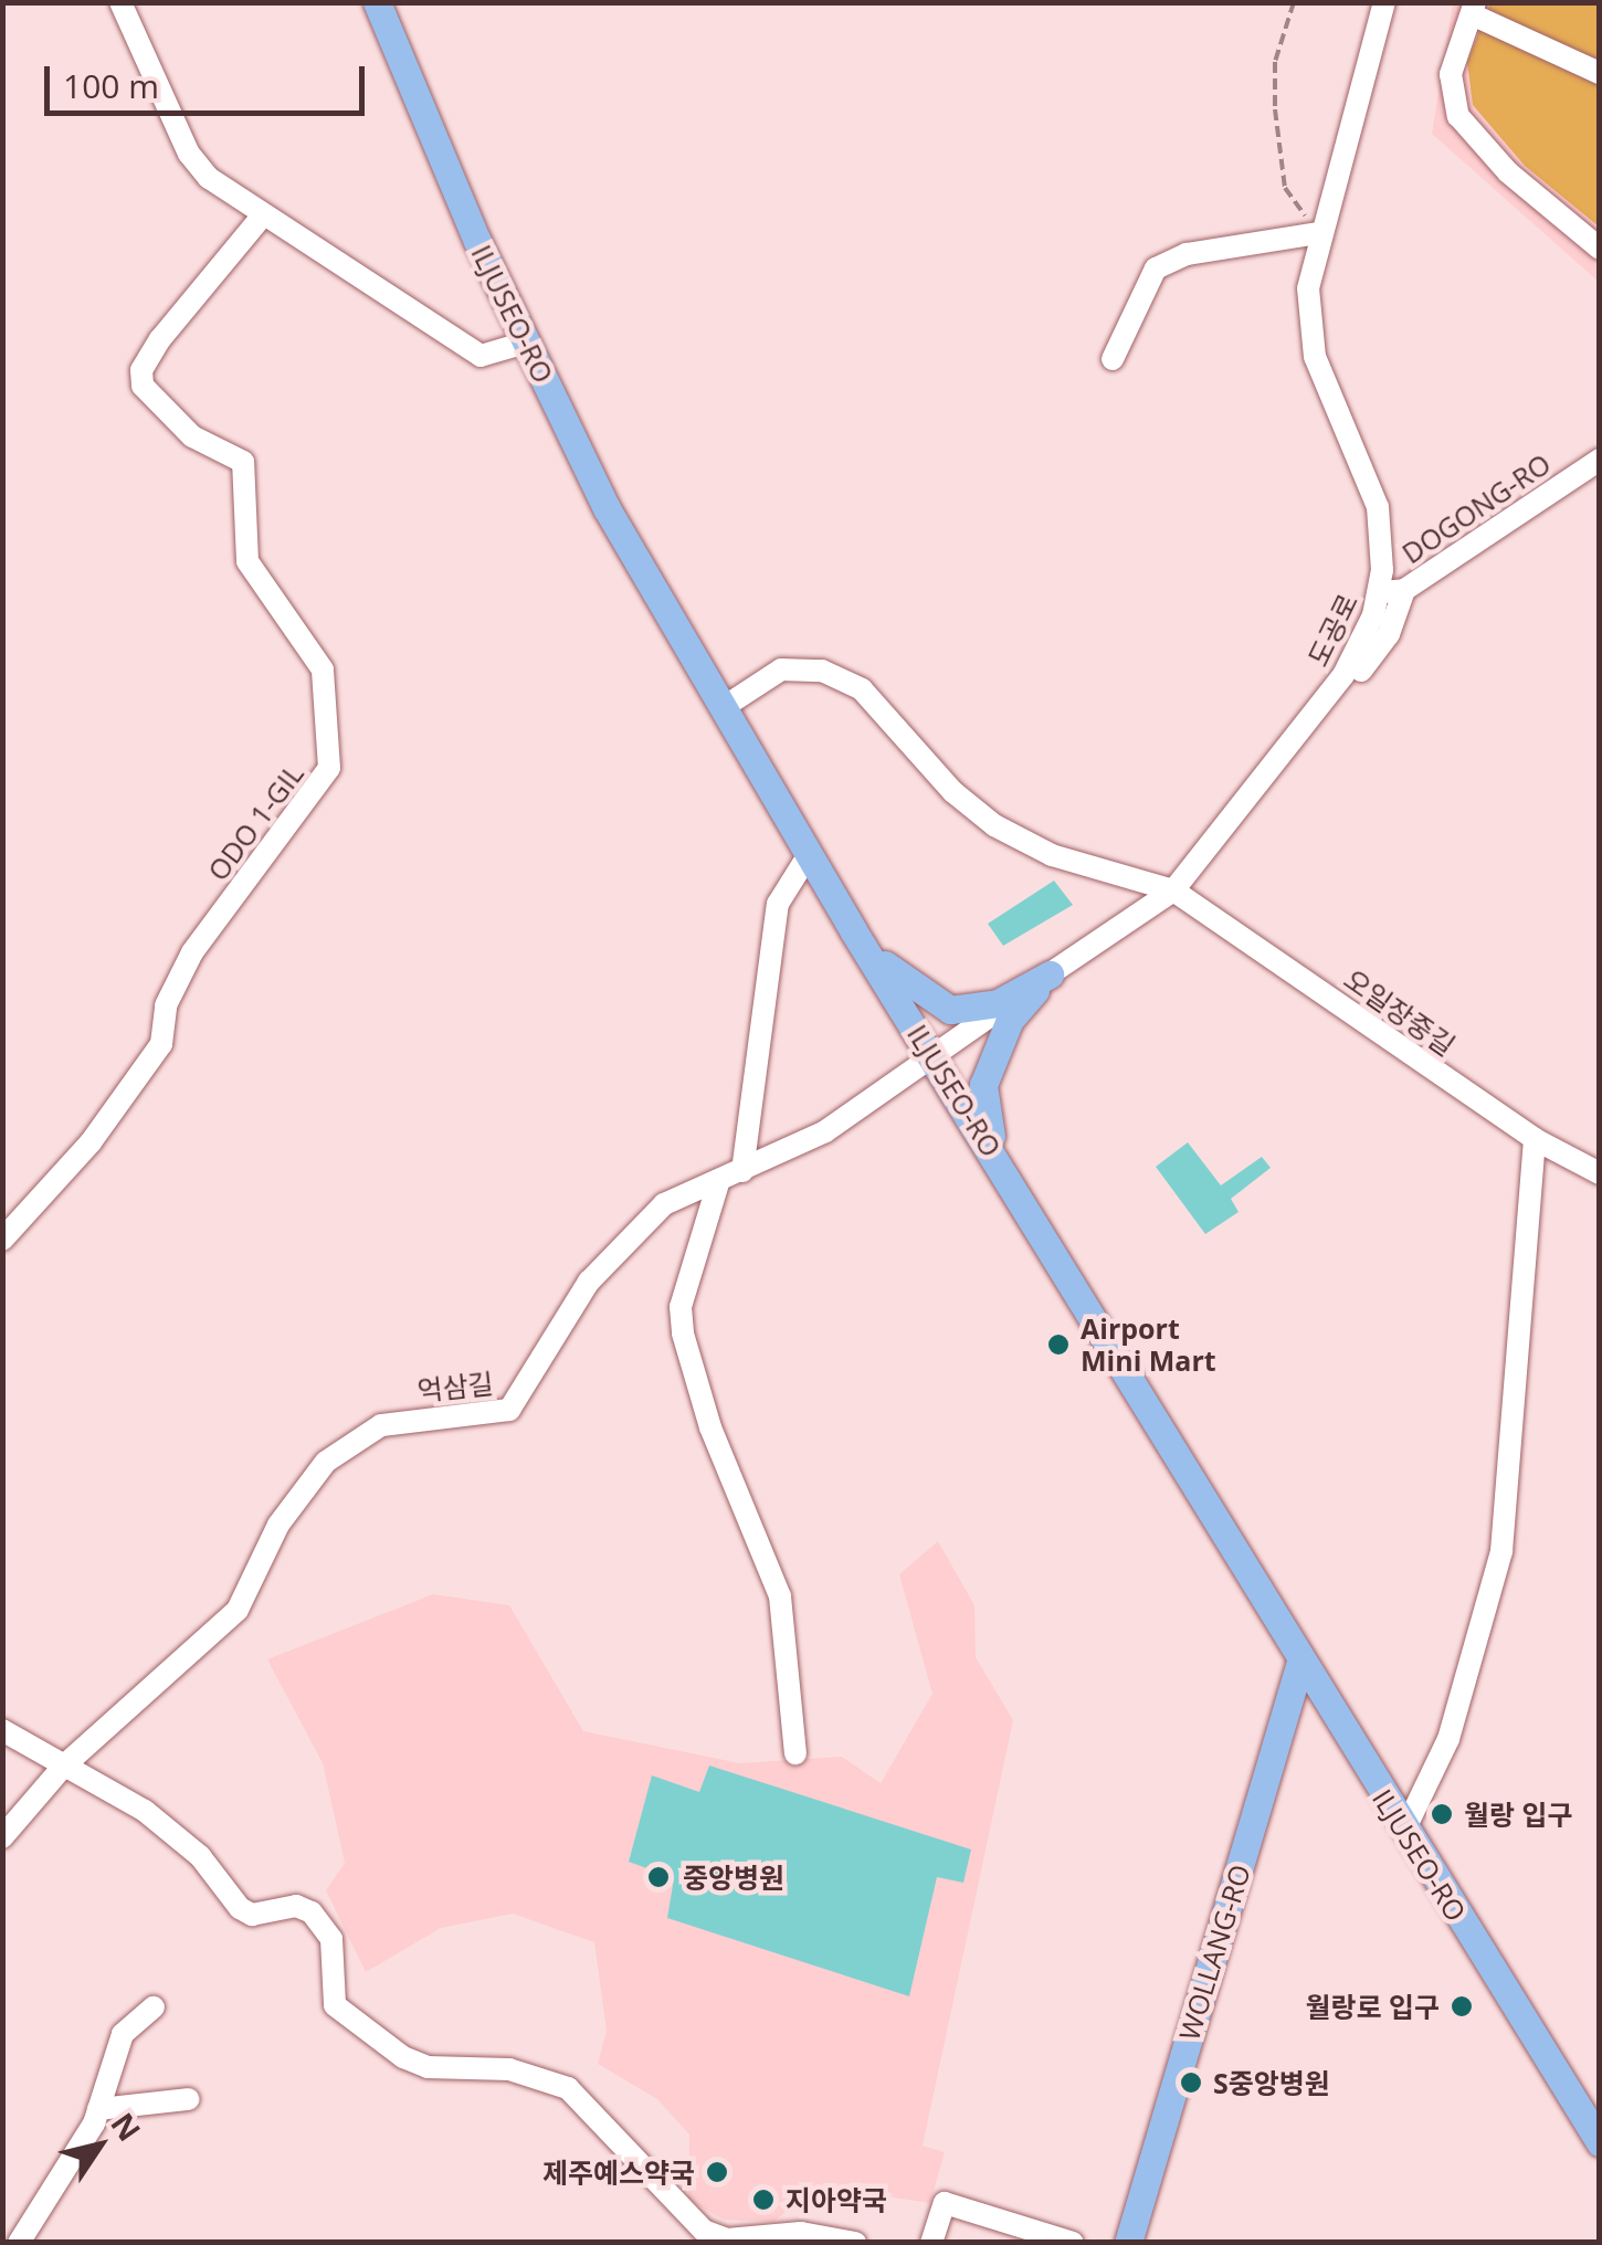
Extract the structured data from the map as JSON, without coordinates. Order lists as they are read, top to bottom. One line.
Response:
{"streets":{"main road":["ILJUSEO-RO","WOLLANG-RO"],"street":["DOGONG-RO","도공로","ODO 1-GIL","오일장중길","억삼길"]},"crossings":[["ILJUSEO-RO","도공로"],["ILJUSEO-RO","오일장중길"],["ILJUSEO-RO","억삼길"],["ILJUSEO-RO","WOLLANG-RO"],["DOGONG-RO","도공로"],["도공로","오일장중길"],["도공로","억삼길"]],"places":["Airport Mini Mart","월랑 입구","중앙병원","월랑로 입구","S중앙병원","제주예스약국","지아약국"],"scale_bar":"100 m","north":"top right"}
